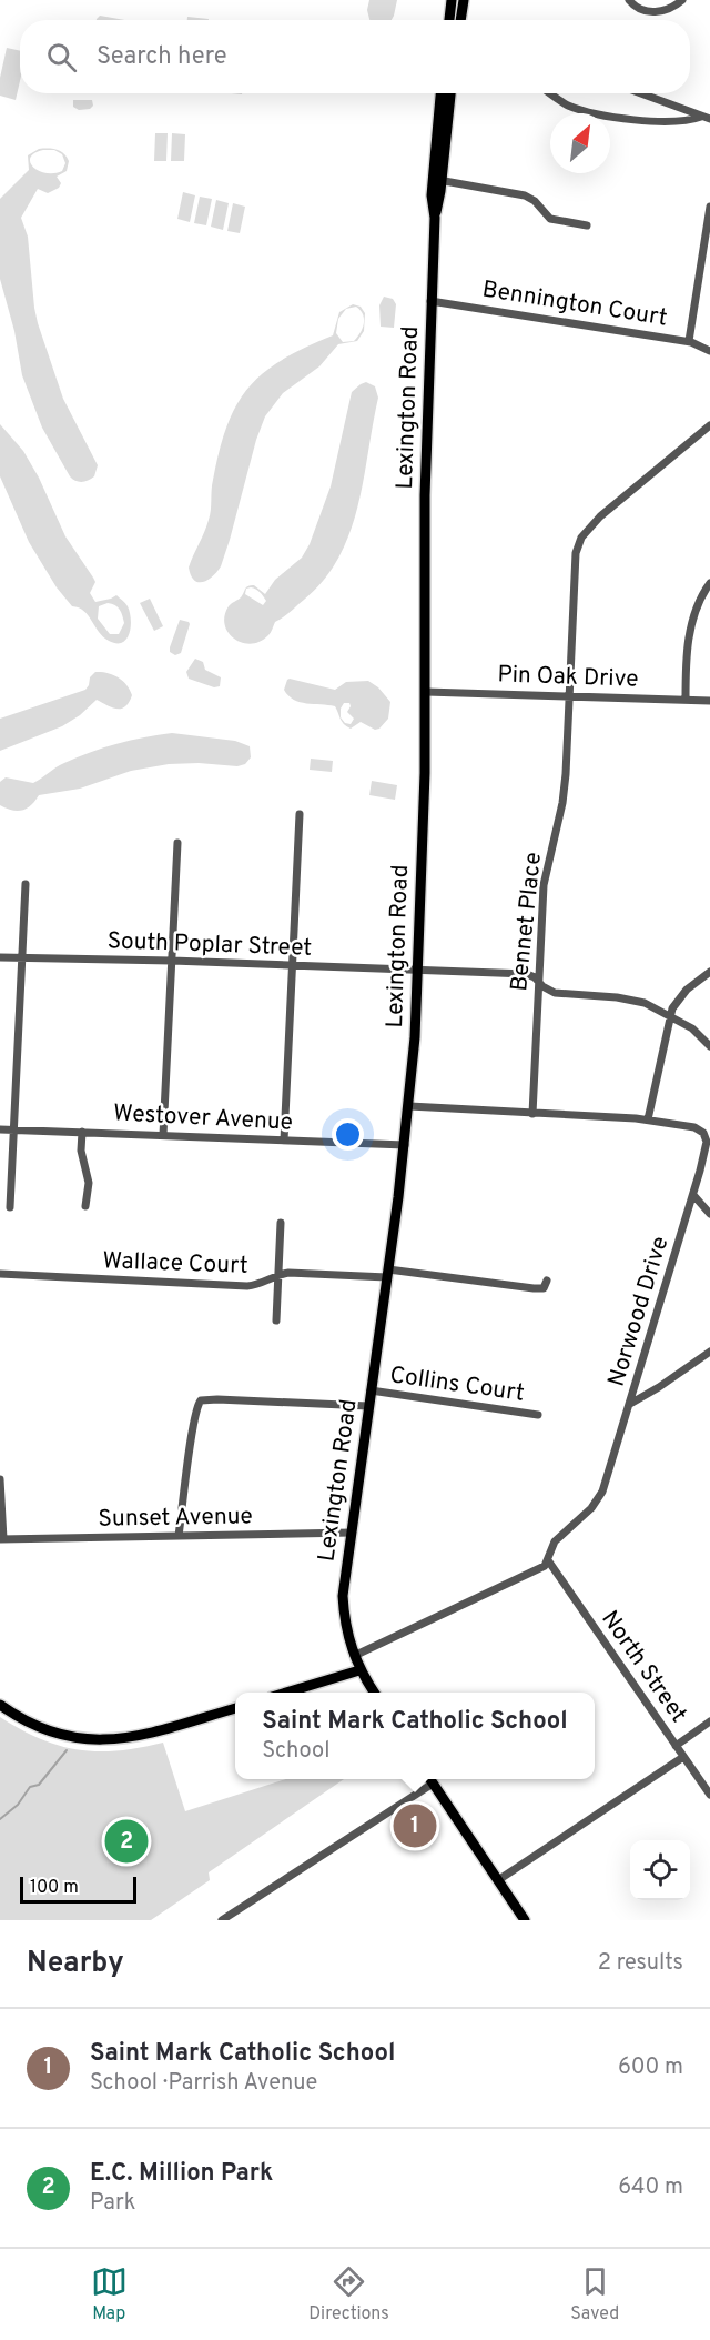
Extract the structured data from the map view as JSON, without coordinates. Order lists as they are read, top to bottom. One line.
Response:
{"streets":{"main road":["Lexington Road"],"street":["Bennington Court","Pin Oak Drive","Bennet Place","South Poplar Street","Westover Avenue","Wallace Court","Norwood Drive","Collins Court","Sunset Avenue","North Street"]},"crossings":[["Bennington Court","Lexington Road"],["Lexington Road","Pin Oak Drive"],["Lexington Road","South Poplar Street"],["Lexington Road","Westover Avenue"],["Lexington Road","Wallace Court"],["Lexington Road","Norwood Drive"],["Lexington Road","Collins Court"],["Lexington Road","Sunset Avenue"],["Pin Oak Drive","Bennet Place"],["Bennet Place","South Poplar Street"],["Bennet Place","Norwood Drive"],["Norwood Drive","North Street"]],"scale_bar":"100 m","north":"top right","page":{"search":"Search here","popup":["Saint Mark Catholic School","School"],"pins":["1","2"],"scale":"100 m","heading":["Nearby","2 results"],"list":[{"mark":"1","name":"Saint Mark Catholic School","note":"School · Parrish Avenue","value":"600 m"},{"mark":"2","name":"E.C. Million Park","note":"Park","value":"640 m"}],"nav":["Map","Directions","Saved"]}}
